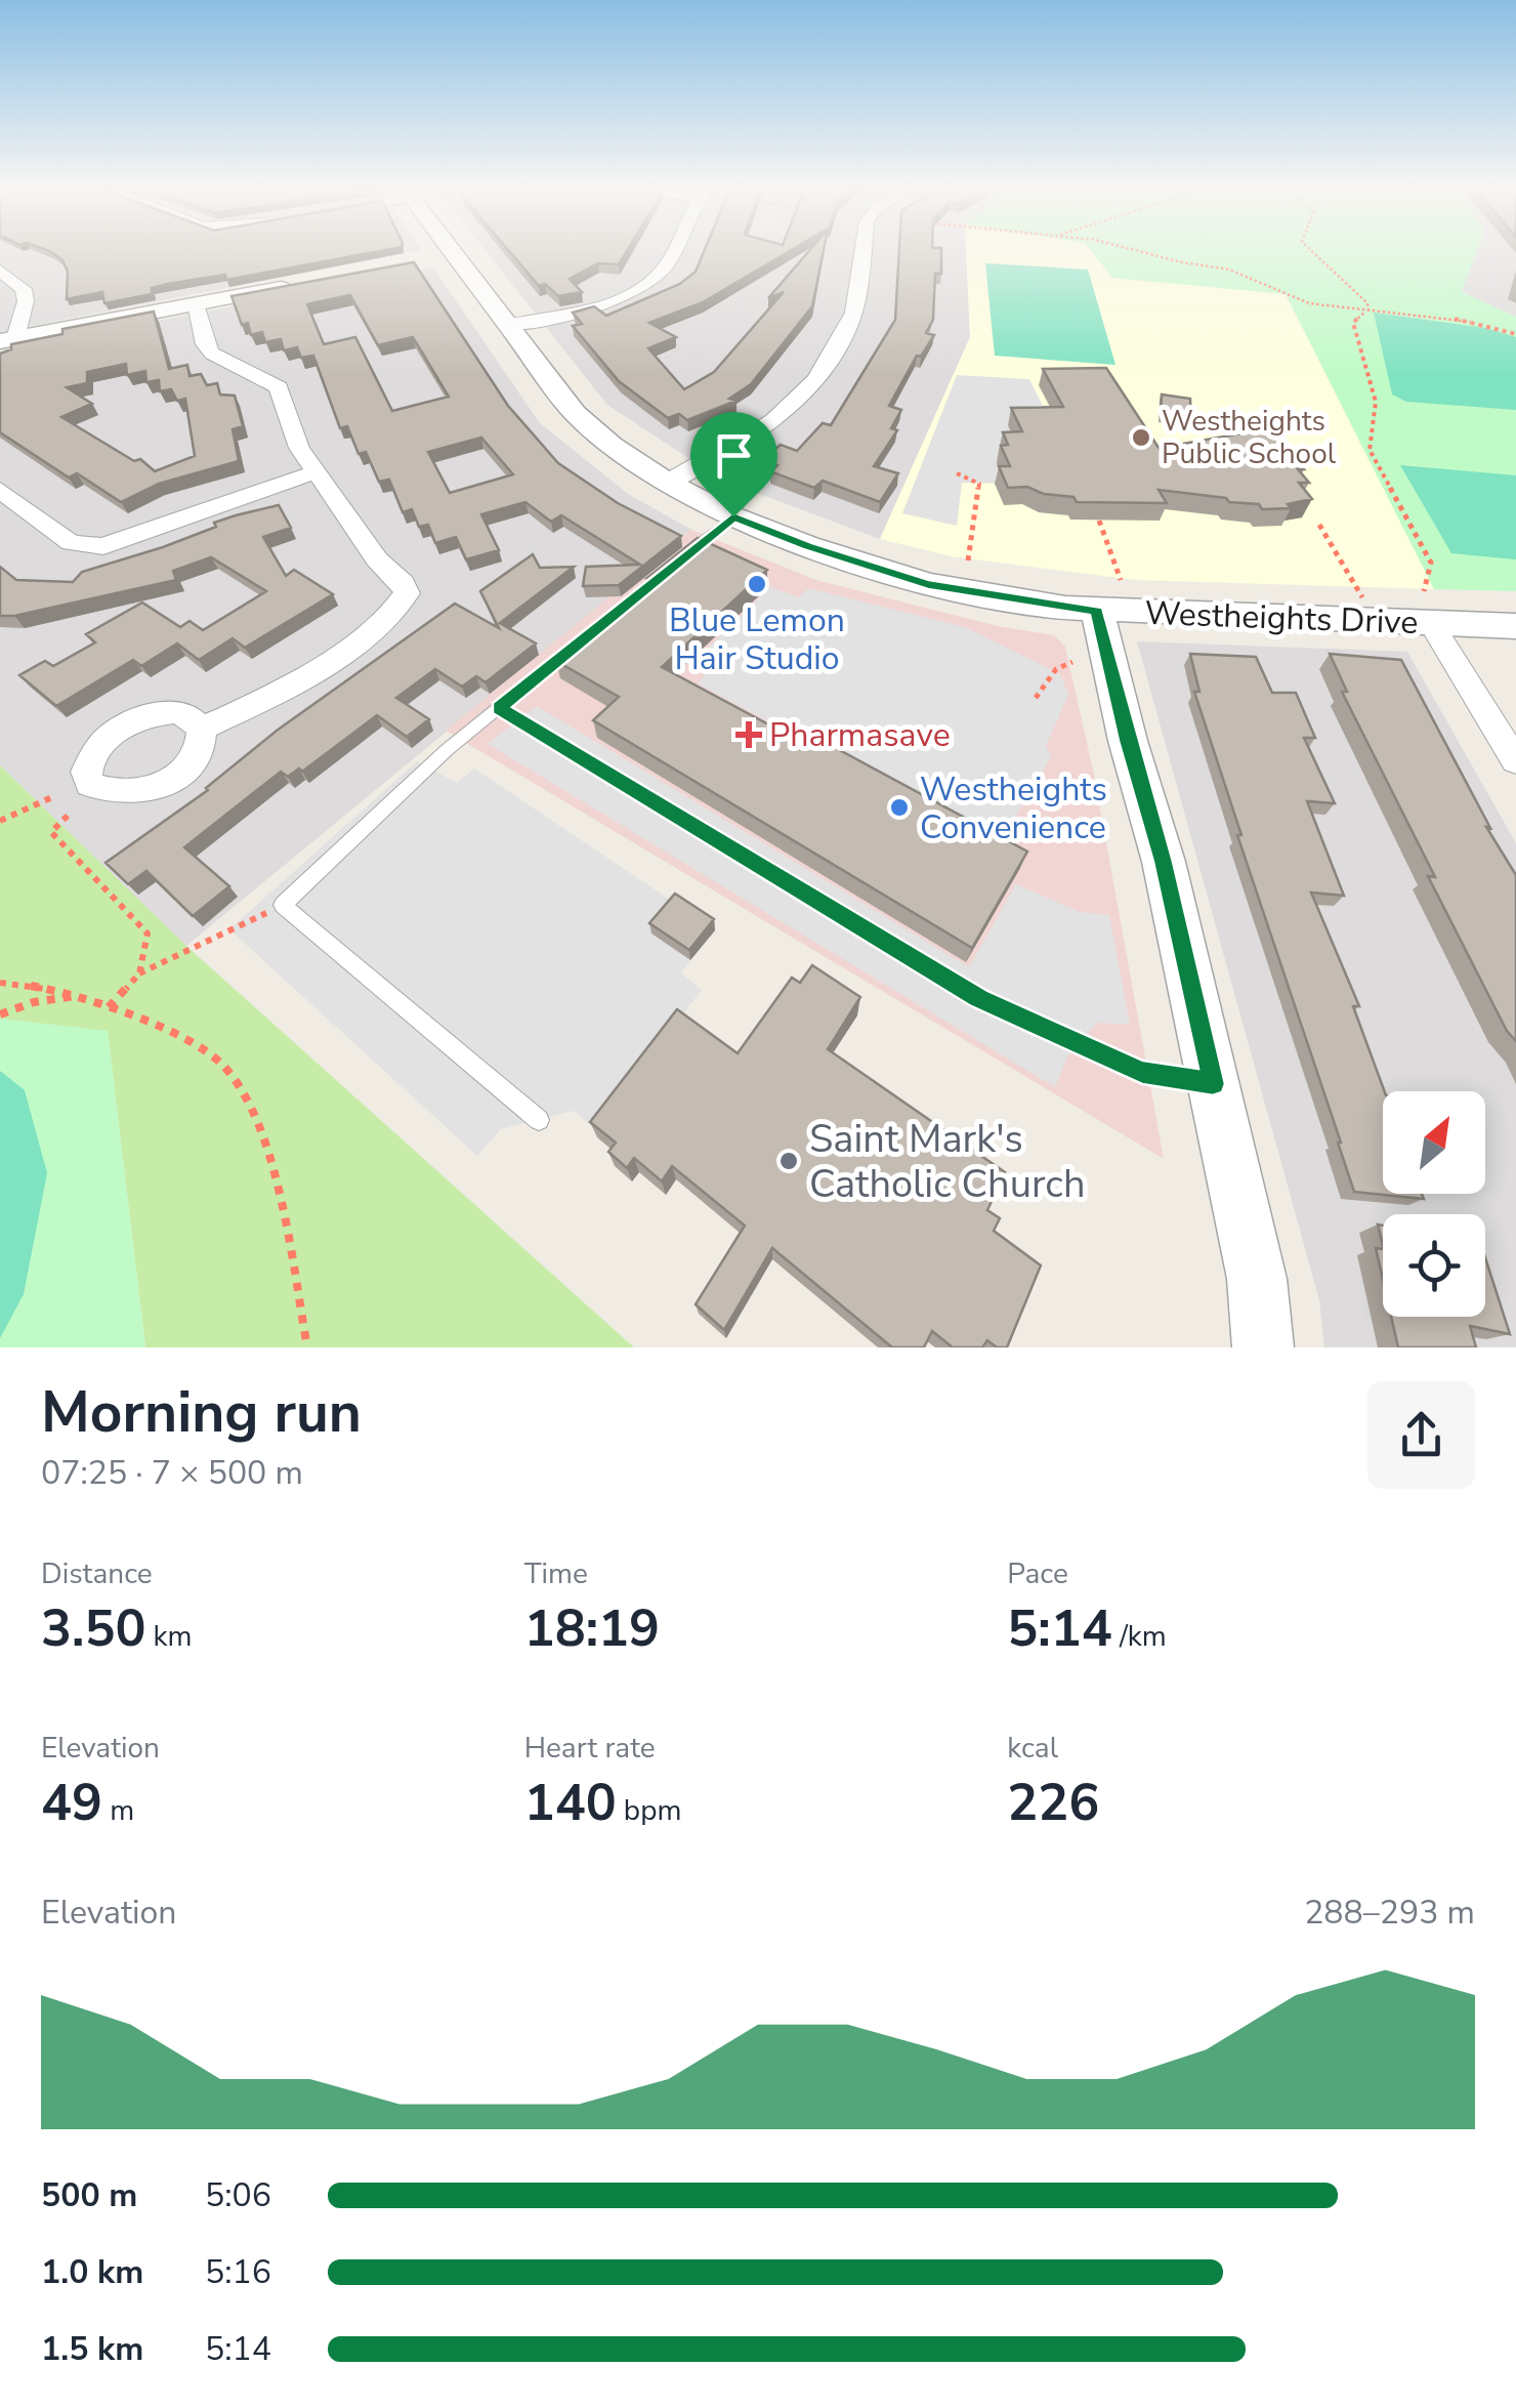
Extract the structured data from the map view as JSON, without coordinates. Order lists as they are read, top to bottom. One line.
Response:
{"streets":{"street":["Westheights Drive"]},"places":{"other":["Westheights Public School","Blue Lemon Hair Studio","Westheights Convenience","Saint Mark's Catholic Church"],"health":["Pharmasave"]},"north":"top right","page":{"heading":["Morning run","07:25 · 7 × 500 m"],"stats":[["Distance","3.50 km"],["Time","18:19"],["Pace","5:14 /km"],["Elevation","49 m"],["Heart rate","140 bpm"],["kcal","226"]],"chart":["Elevation","288–293 m"],"list":[{"name":"500 m","note":"5:06"},{"name":"1.0 km","note":"5:16"},{"name":"1.5 km","note":"5:14"}]}}
